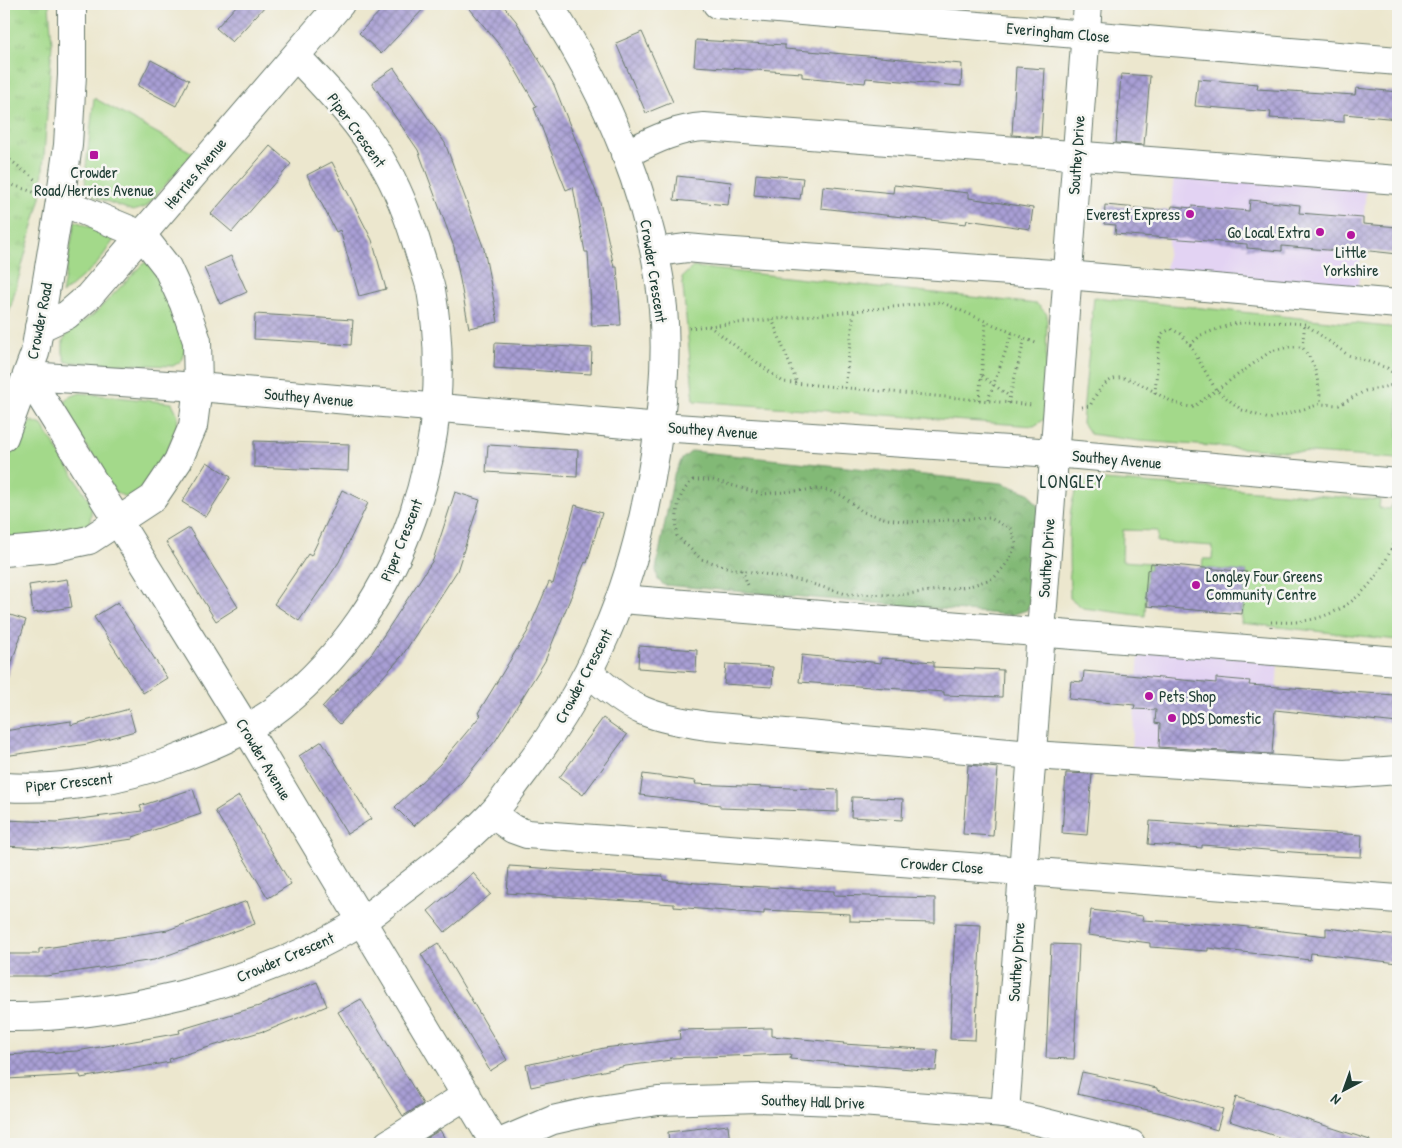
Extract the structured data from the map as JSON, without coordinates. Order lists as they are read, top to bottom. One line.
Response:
{"streets":{"street":["Everingham Close","Piper Crescent","Southey Drive","Herries Avenue","Crowder Crescent","Crowder Road","Southey Avenue","Crowder Avenue","Crowder Close","Southey Hall Drive"]},"crossings":[["Everingham Close","Southey Drive"],["Piper Crescent","Herries Avenue"],["Piper Crescent","Southey Avenue"],["Piper Crescent","Crowder Avenue"],["Southey Drive","Southey Avenue"],["Southey Drive","Crowder Close"],["Southey Drive","Southey Hall Drive"],["Herries Avenue","Crowder Road"],["Crowder Crescent","Southey Avenue"],["Crowder Crescent","Crowder Avenue"],["Crowder Crescent","Crowder Close"],["Crowder Road","Southey Avenue"],["Crowder Road","Crowder Avenue"],["Southey Avenue","Crowder Avenue"],["Crowder Avenue","Southey Hall Drive"]],"districts":["LONGLEY"],"places":{"transit":["Crowder Road/Herries Avenue"],"other":["Everest Express","Go Local Extra","Little Yorkshire","Longley Four Greens Community Centre","Pets Shop","DDS Domestic"]},"north":"bottom left"}
